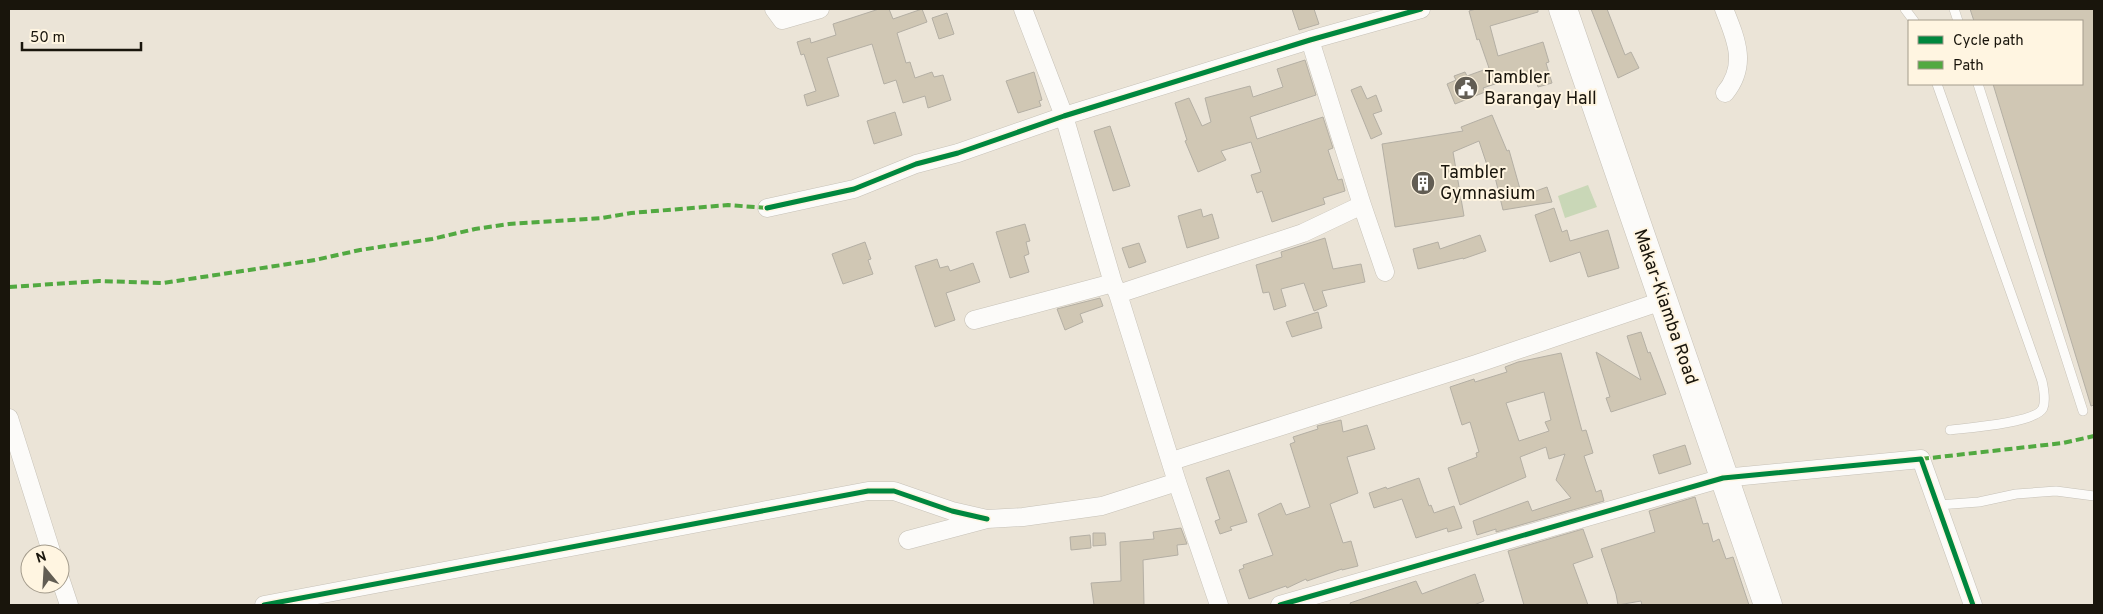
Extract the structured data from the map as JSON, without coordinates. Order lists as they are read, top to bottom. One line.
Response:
{"streets":{"main road":["Makar-Kiamba Road"]},"places":{"public building":["Tambler Barangay Hall"],"building":["Tambler Gymnasium"]},"legend":["Cycle path","Path"],"scale_bar":"50 m","north":"top"}
